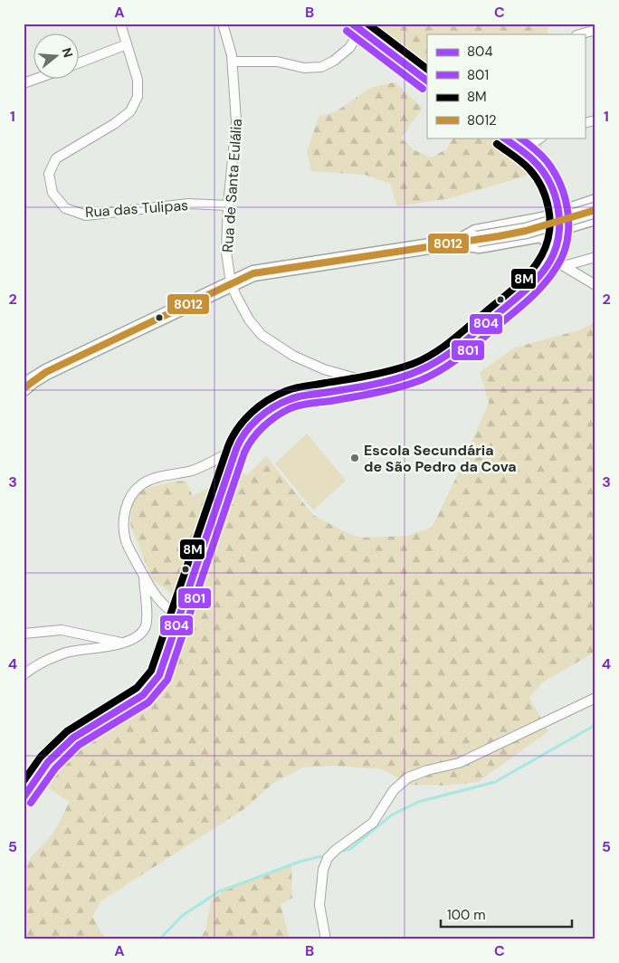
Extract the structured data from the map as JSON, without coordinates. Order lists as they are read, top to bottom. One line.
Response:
{"streets":{"street":["Rua de Santa Eulália","Rua das Tulipas"]},"crossings":[["Rua de Santa Eulália","Rua das Tulipas"]],"places":["Escola Secundária de São Pedro da Cova"],"lines":["transit line 804","transit line 8M","transit line 801","transit line 8012"],"legend":["804","801","8M","8012"],"scale_bar":"100 m","north":"right","grid":{"columns":["A","B","C"],"rows":["1","2","3","4","5"]}}
